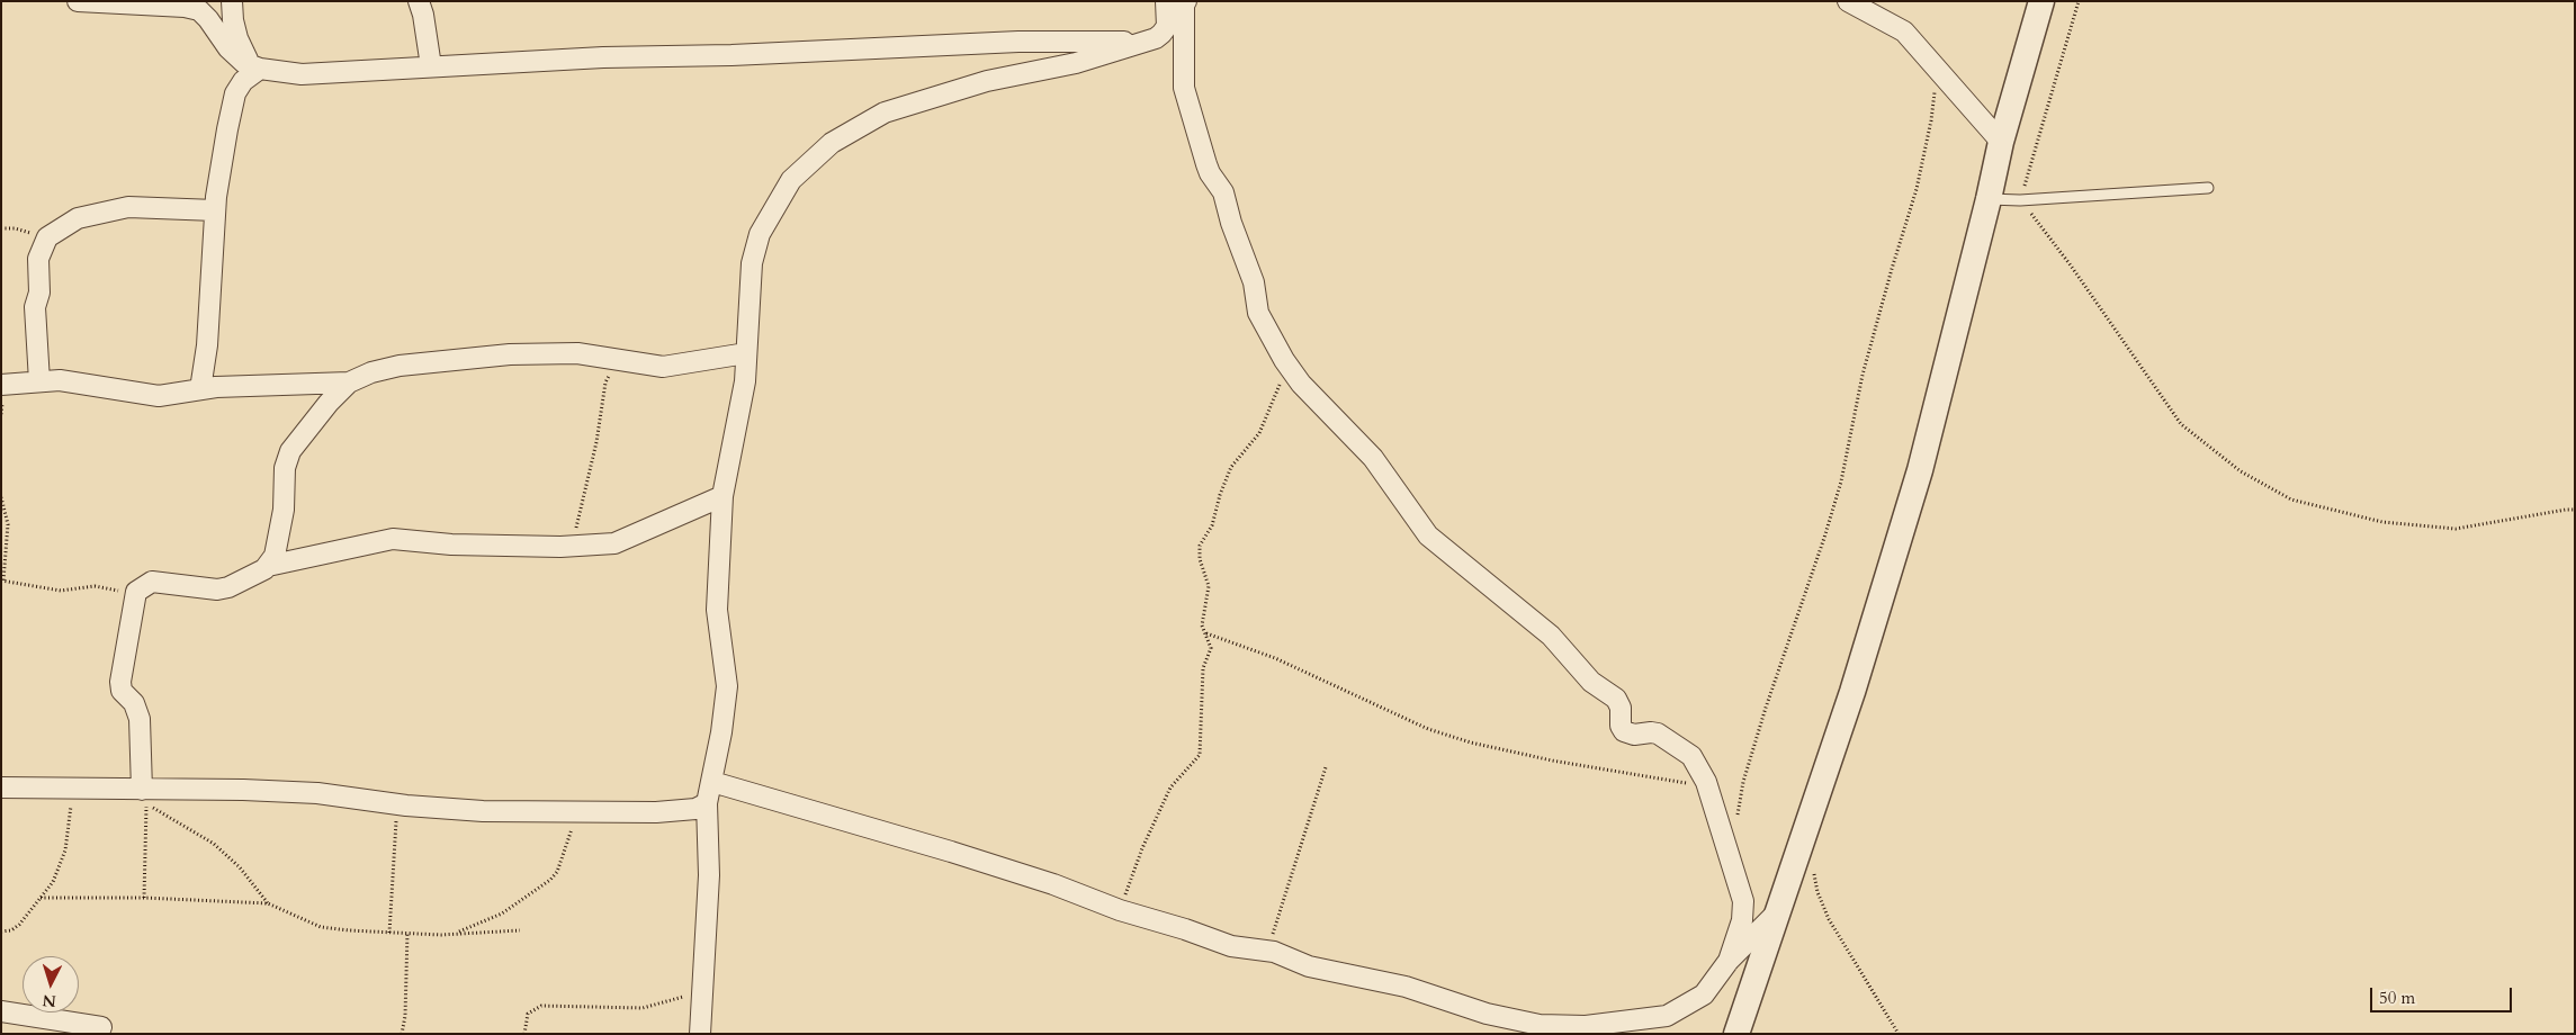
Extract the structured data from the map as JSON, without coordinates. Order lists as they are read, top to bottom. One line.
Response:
{"scale_bar":"50 m","north":"bottom"}
